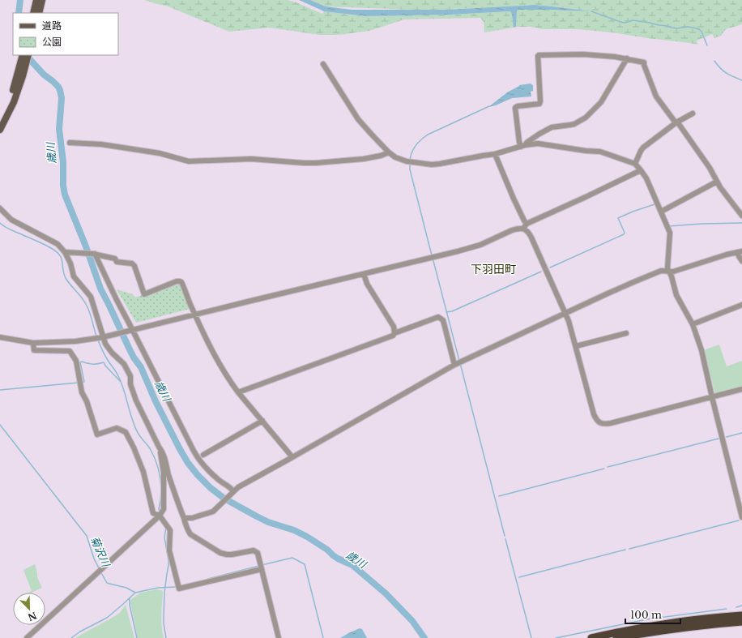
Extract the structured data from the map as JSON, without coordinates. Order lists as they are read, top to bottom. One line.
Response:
{"districts":["下羽田町"],"water":["歳川","菊沢川"],"legend":["道路","公園"],"scale_bar":"100 m","north":"bottom right"}
